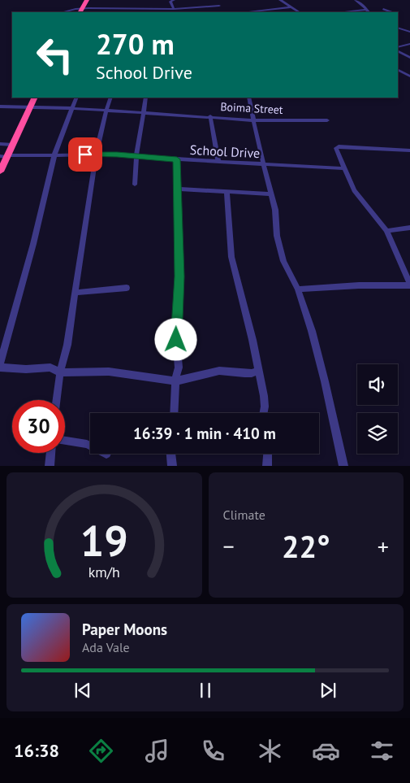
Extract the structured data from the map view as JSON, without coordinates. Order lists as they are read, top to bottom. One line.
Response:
{"streets":{"street":["Boima Street","School Drive"]},"page":{"turn":["270 m","School Drive"],"limit":"30","trip":"16:39 · 1 min · 410 m","tile":"Climate","heat":["−","22°","+"],"song":["Paper Moons","Ada Vale"],"tabs":"16:38","gauge":["19","km/h"]}}
